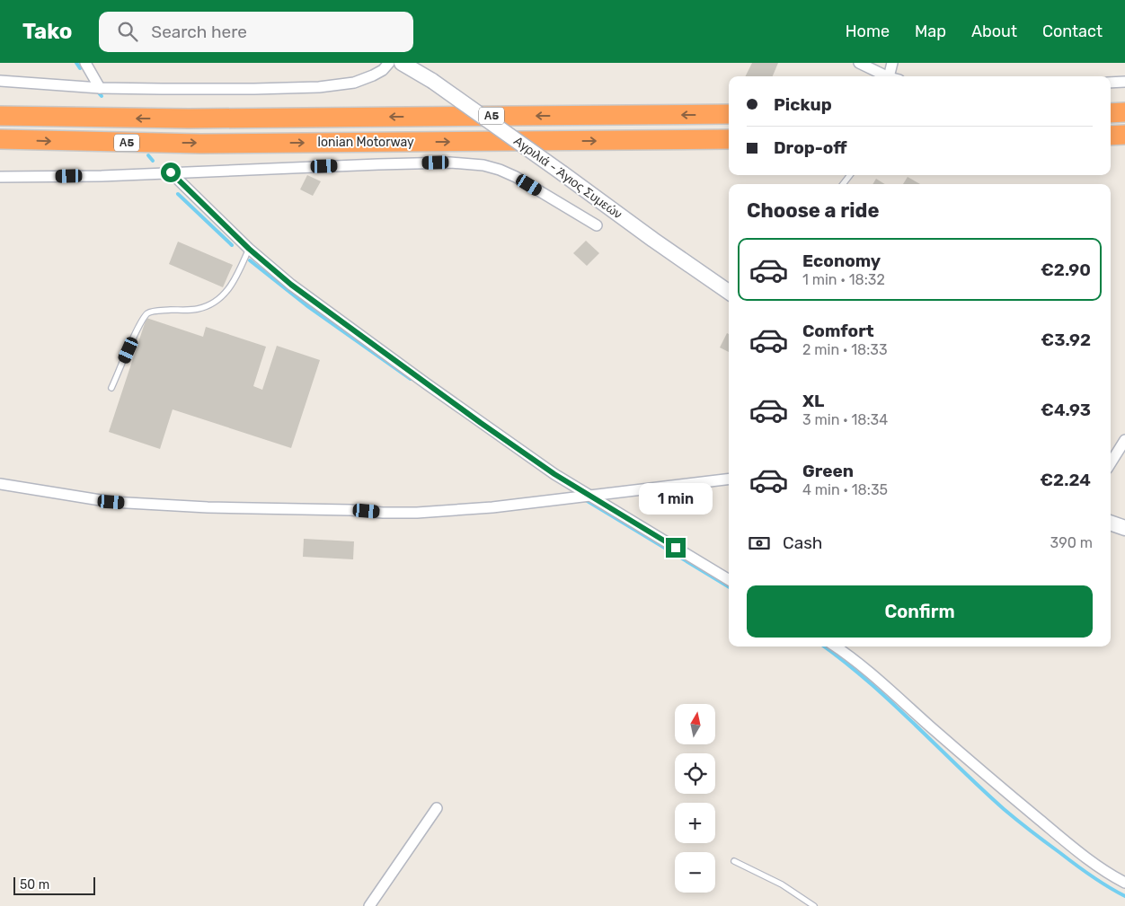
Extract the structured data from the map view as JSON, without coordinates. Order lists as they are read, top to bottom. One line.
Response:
{"streets":{"highway":["Α5","Ionian Motorway"],"main road":["Αγριλιά - Άγιος Συμεών"]},"scale_bar":"50 m","north":"top","page":{"header":"Tako","search":"Search here","nav":["Home","Map","About","Contact"],"banner":["Pickup","Drop-off"],"heading":"Choose a ride","list":[{"name":"Economy","note":"1 min · 18:32","value":"€2.90"},{"name":"Comfort","note":"2 min · 18:33","value":"€3.92"},{"name":"XL","note":"3 min · 18:34","value":"€4.93"},{"name":"Green","note":"4 min · 18:35","value":"€2.24"}],"bubble":"1 min","pay":["Cash","390 m"],"buttons":"Confirm","map_buttons":["+","−"],"scale":"50 m"}}
